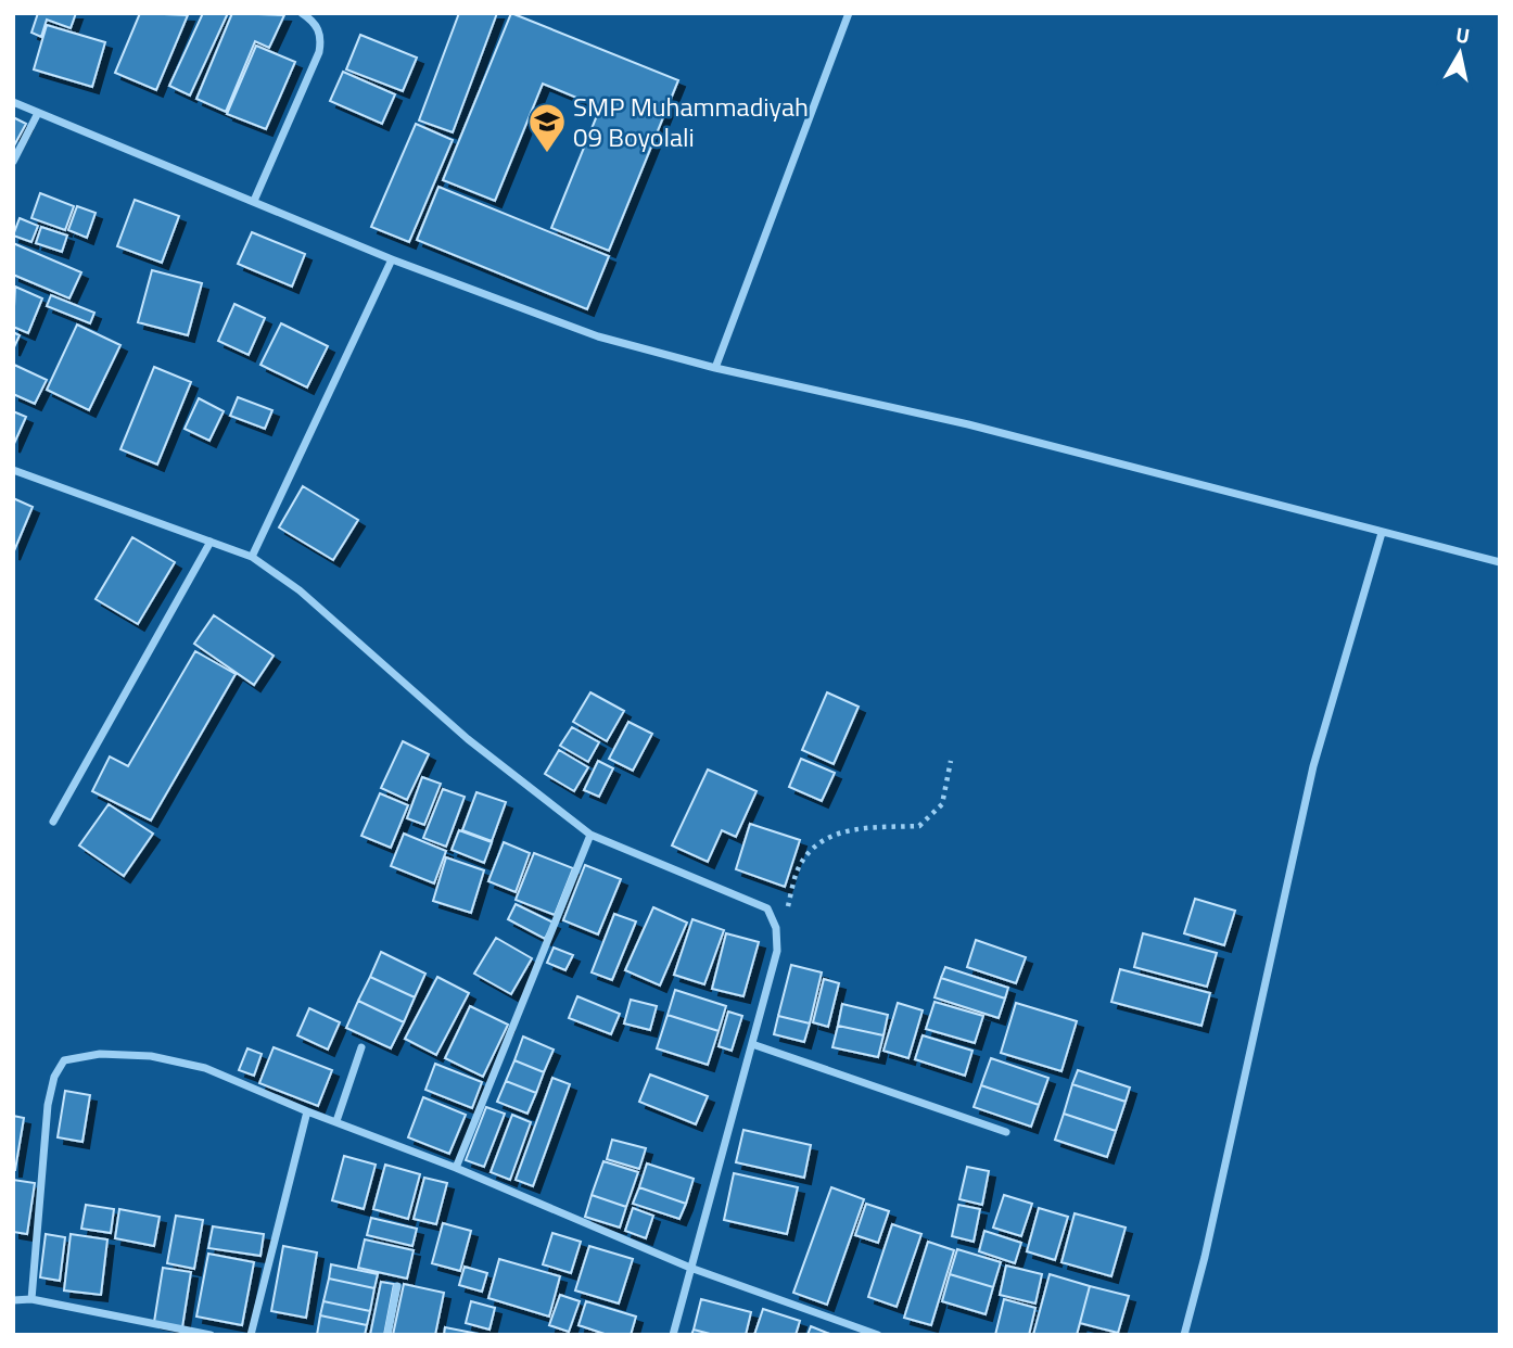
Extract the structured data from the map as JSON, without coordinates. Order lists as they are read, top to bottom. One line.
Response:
{"places":{"school or university":["SMP Muhammadiyah 09 Boyolali"]},"north":"top"}
